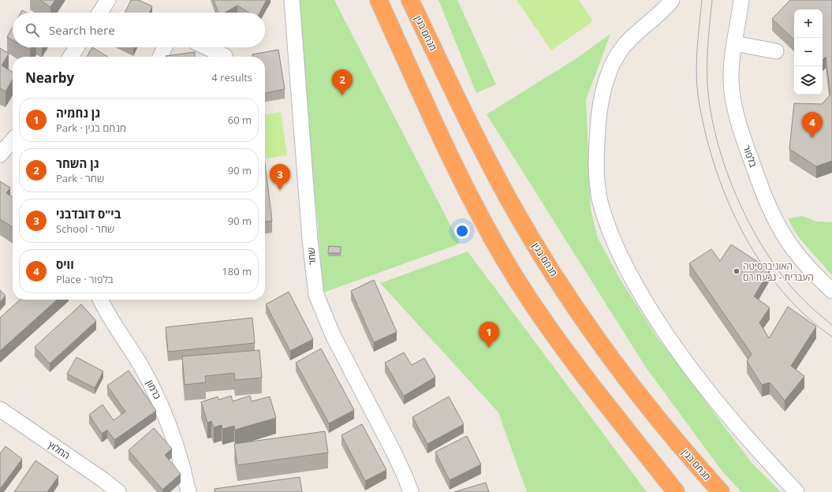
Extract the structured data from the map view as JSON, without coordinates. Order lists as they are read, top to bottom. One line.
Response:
{"streets":{"highway":["מנחם בגין"],"street":["בלפור","שחר","כרמון","החלוץ"]},"places":["האוניברסיטה העברית - גבעת רם"],"page":{"map_buttons":["+","−"],"search":"Search here","heading":["Nearby","4 results"],"pins":["2","4","3","1"],"list":[{"mark":"1","name":"גן נחמיה","note":"Park · מנחם בגין","value":"60 m"},{"mark":"2","name":"גן השחר","note":"Park · שחר","value":"90 m"},{"mark":"3","name":"בי\"ס דובדבני","note":"School · שחר","value":"90 m"},{"mark":"4","name":"וויס","note":"Place · בלפור","value":"180 m"}]}}
